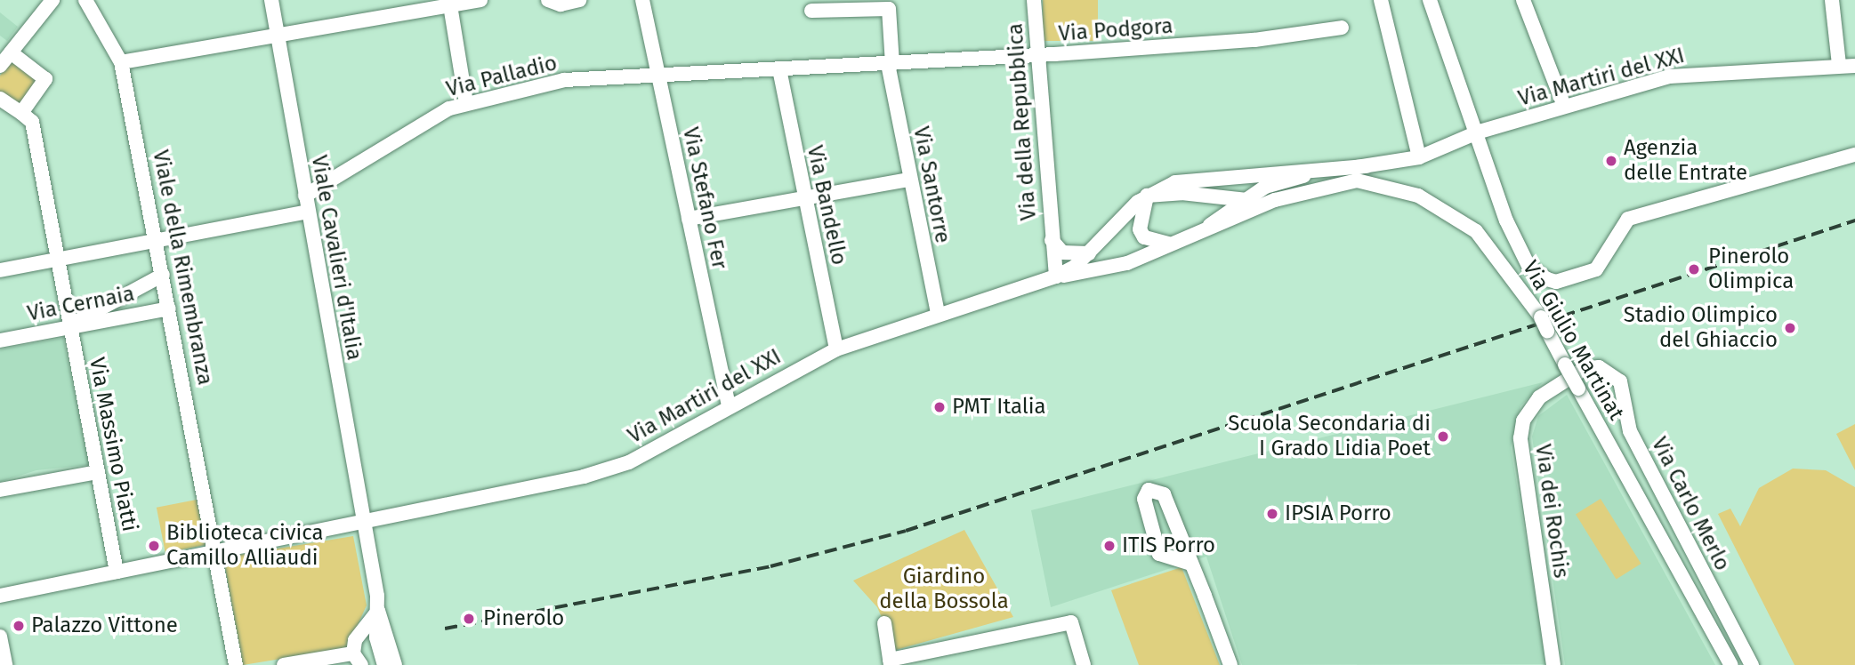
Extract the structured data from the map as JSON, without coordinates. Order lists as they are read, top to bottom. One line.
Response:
{"streets":{"street":["Via Podgora","Via Palladio","Via Martiri del XXI","Via della Repubblica","Via Santorre","Via Stefano Fer","Via Bandello","Viale Cavalieri d'Italia","Viale della Rimembranza","Via Cernaia","Via Giulio Martinat","Via Massimo Piatti","Via Carlo Merlo","Via dei Rochis"]},"crossings":[["Via Podgora","Via Palladio"],["Via Podgora","Via della Repubblica"],["Via Podgora","Via Santorre"],["Via Podgora","Via Stefano Fer"],["Via Podgora","Via Bandello"],["Via Palladio","Via Stefano Fer"],["Via Palladio","Viale Cavalieri d'Italia"],["Via Martiri del XXI","Via della Repubblica"],["Via Martiri del XXI","Via Santorre"],["Via Martiri del XXI","Via Stefano Fer"],["Via Martiri del XXI","Via Bandello"],["Via Martiri del XXI","Viale Cavalieri d'Italia"],["Via Martiri del XXI","Viale della Rimembranza"],["Via Martiri del XXI","Via Giulio Martinat"],["Via Martiri del XXI","Via Massimo Piatti"],["Viale della Rimembranza","Via Cernaia"],["Via Cernaia","Via Massimo Piatti"],["Via Carlo Merlo","Via dei Rochis"]],"parks":["Giardino della Bossola"],"places":["Agenzia delle Entrate","Pinerolo Olimpica","Stadio Olimpico del Ghiaccio","PMT Italia","Scuola Secondaria di I Grado Lidia Poet","IPSIA Porro","Biblioteca civica Camillo Alliaudi","ITIS Porro","Pinerolo","Palazzo Vittone"]}
